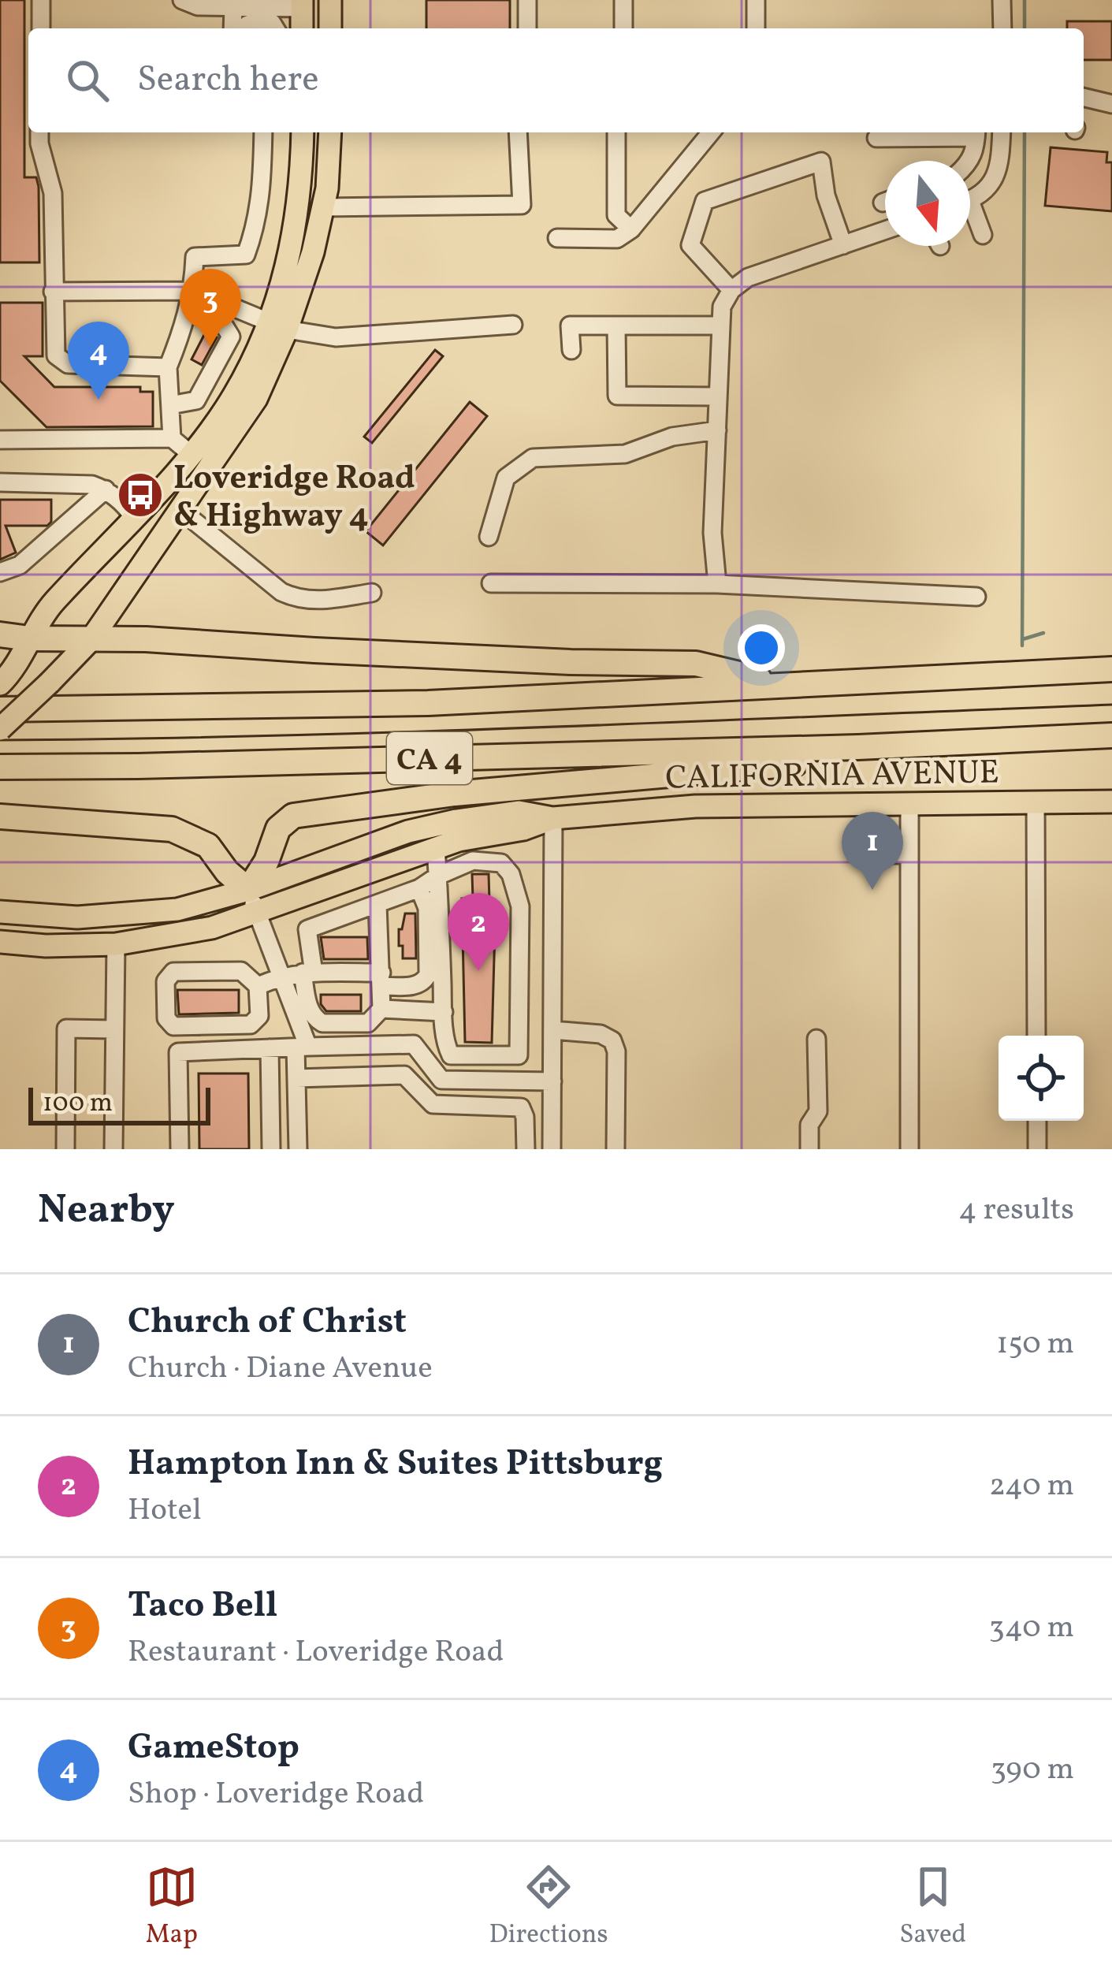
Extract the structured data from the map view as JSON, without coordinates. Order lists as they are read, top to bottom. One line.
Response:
{"streets":{"highway":["CA 4"],"main road":["CALIFORNIA AVENUE"]},"places":{"bus stop":["Loveridge Road & Highway 4"]},"scale_bar":"100 m","north":"bottom","page":{"search":"Search here","pins":["3","4","1","2"],"scale":"100 m","heading":["Nearby","4 results"],"list":[{"mark":"1","name":"Church of Christ","note":"Church · Diane Avenue","value":"150 m"},{"mark":"2","name":"Hampton Inn & Suites Pittsburg","note":"Hotel","value":"240 m"},{"mark":"3","name":"Taco Bell","note":"Restaurant · Loveridge Road","value":"340 m"},{"mark":"4","name":"GameStop","note":"Shop · Loveridge Road","value":"390 m"}],"nav":["Map","Directions","Saved"]}}
